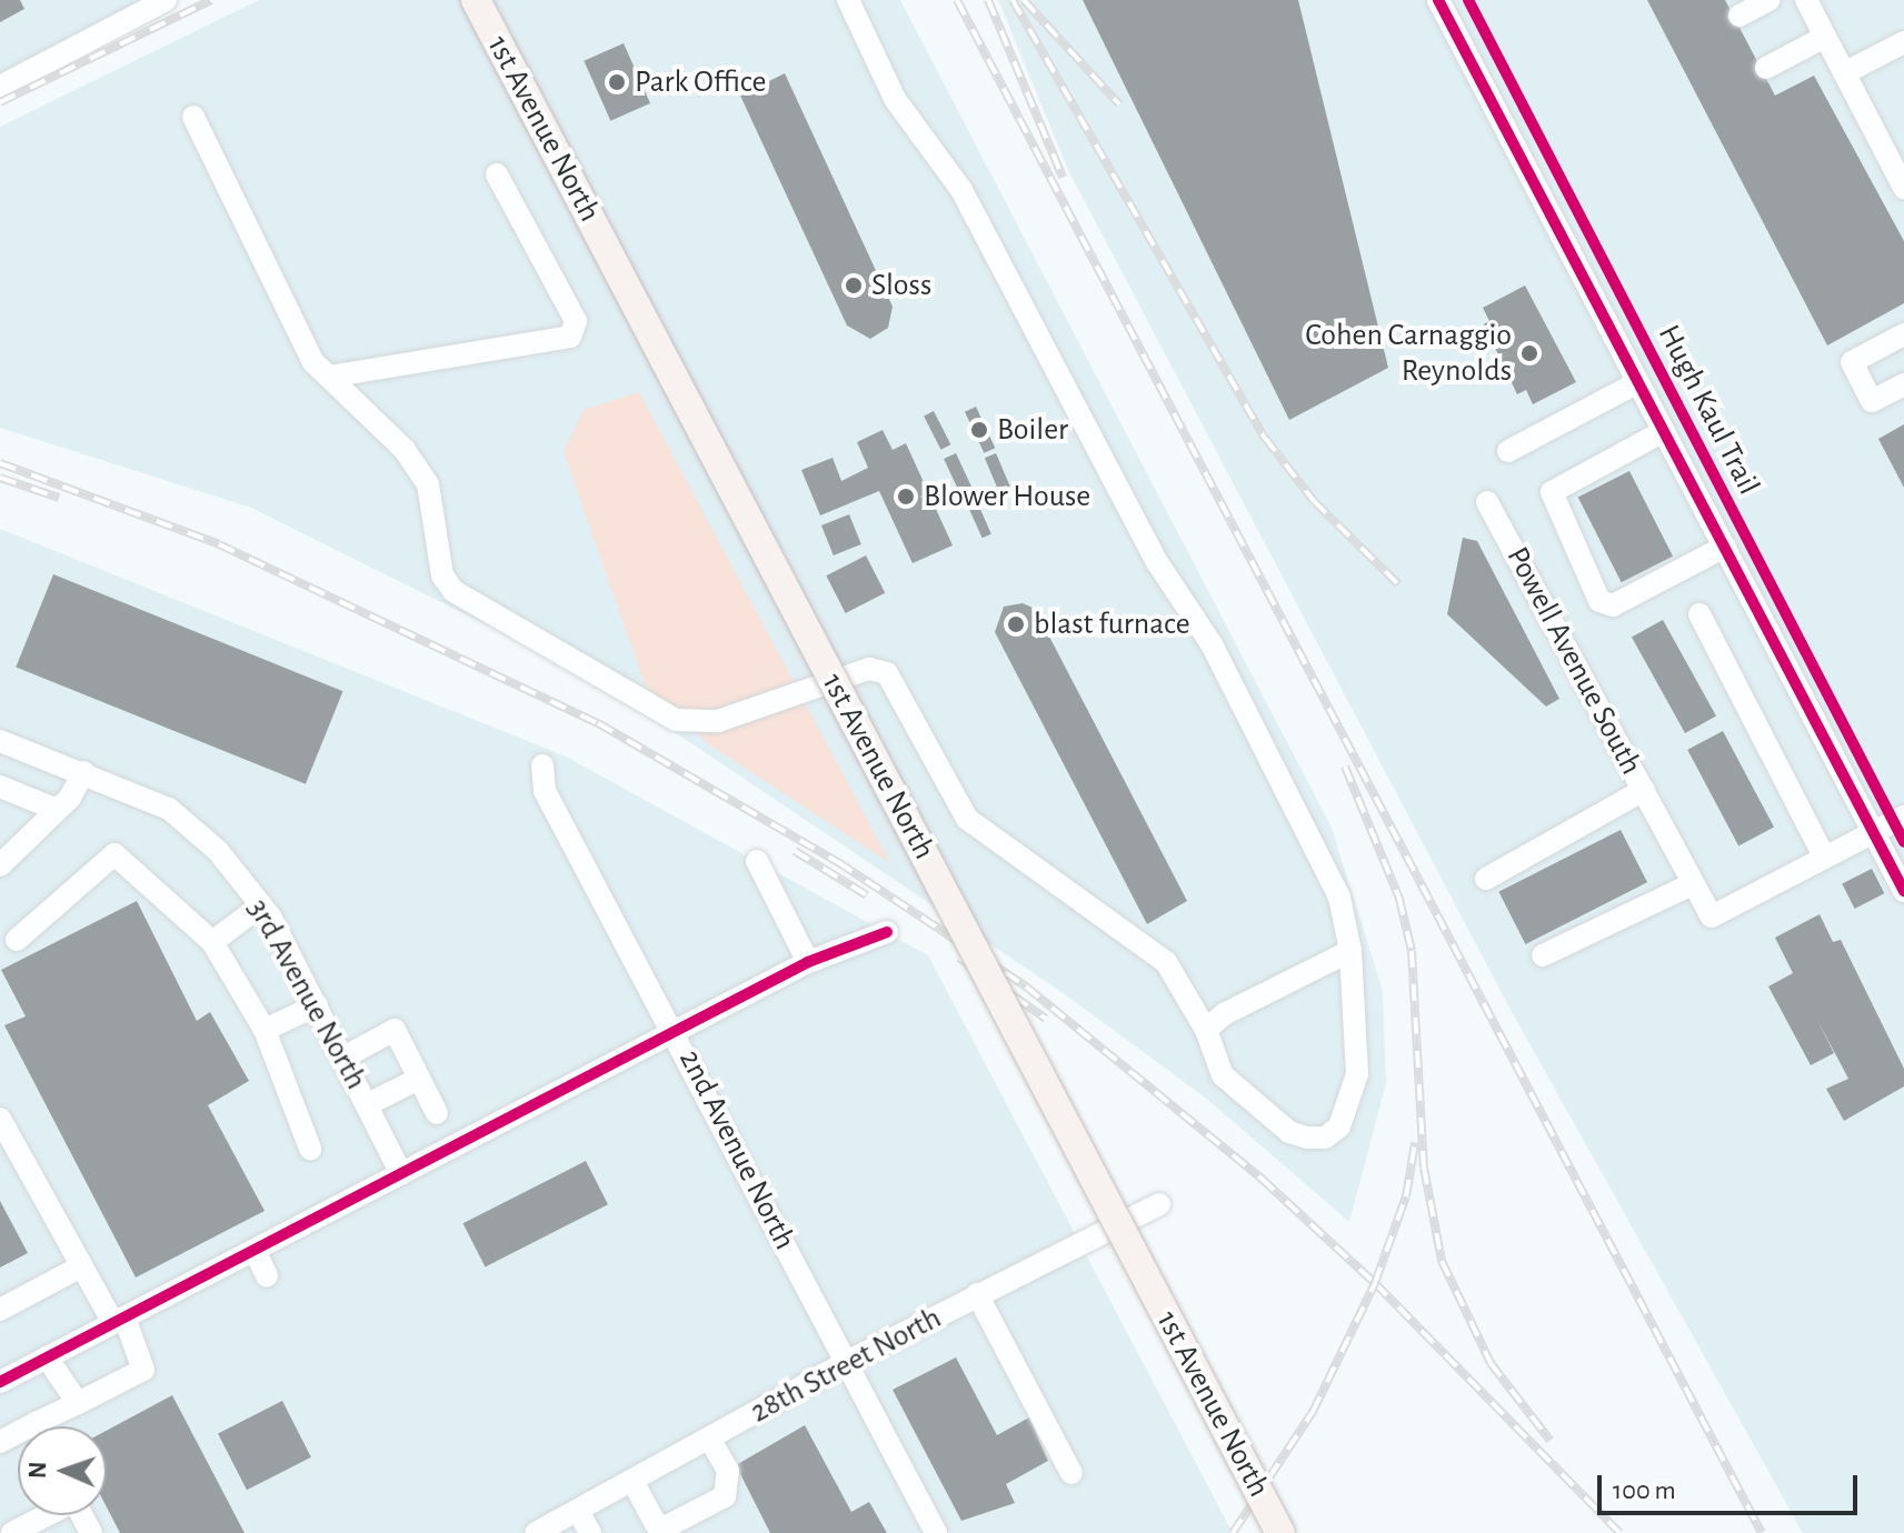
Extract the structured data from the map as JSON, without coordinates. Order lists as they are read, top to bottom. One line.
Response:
{"streets":{"main road":["1st Avenue North"],"street":["Powell Avenue South","3rd Avenue North","2nd Avenue North","28th Street North"],"cycle path":["Hugh Kaul Trail"]},"crossings":[["2nd Avenue North","28th Street North"]],"places":["Park Office","Sloss","Cohen Carnaggio Reynolds","Boiler","Blower House","blast furnace"],"scale_bar":"100 m","north":"left"}
